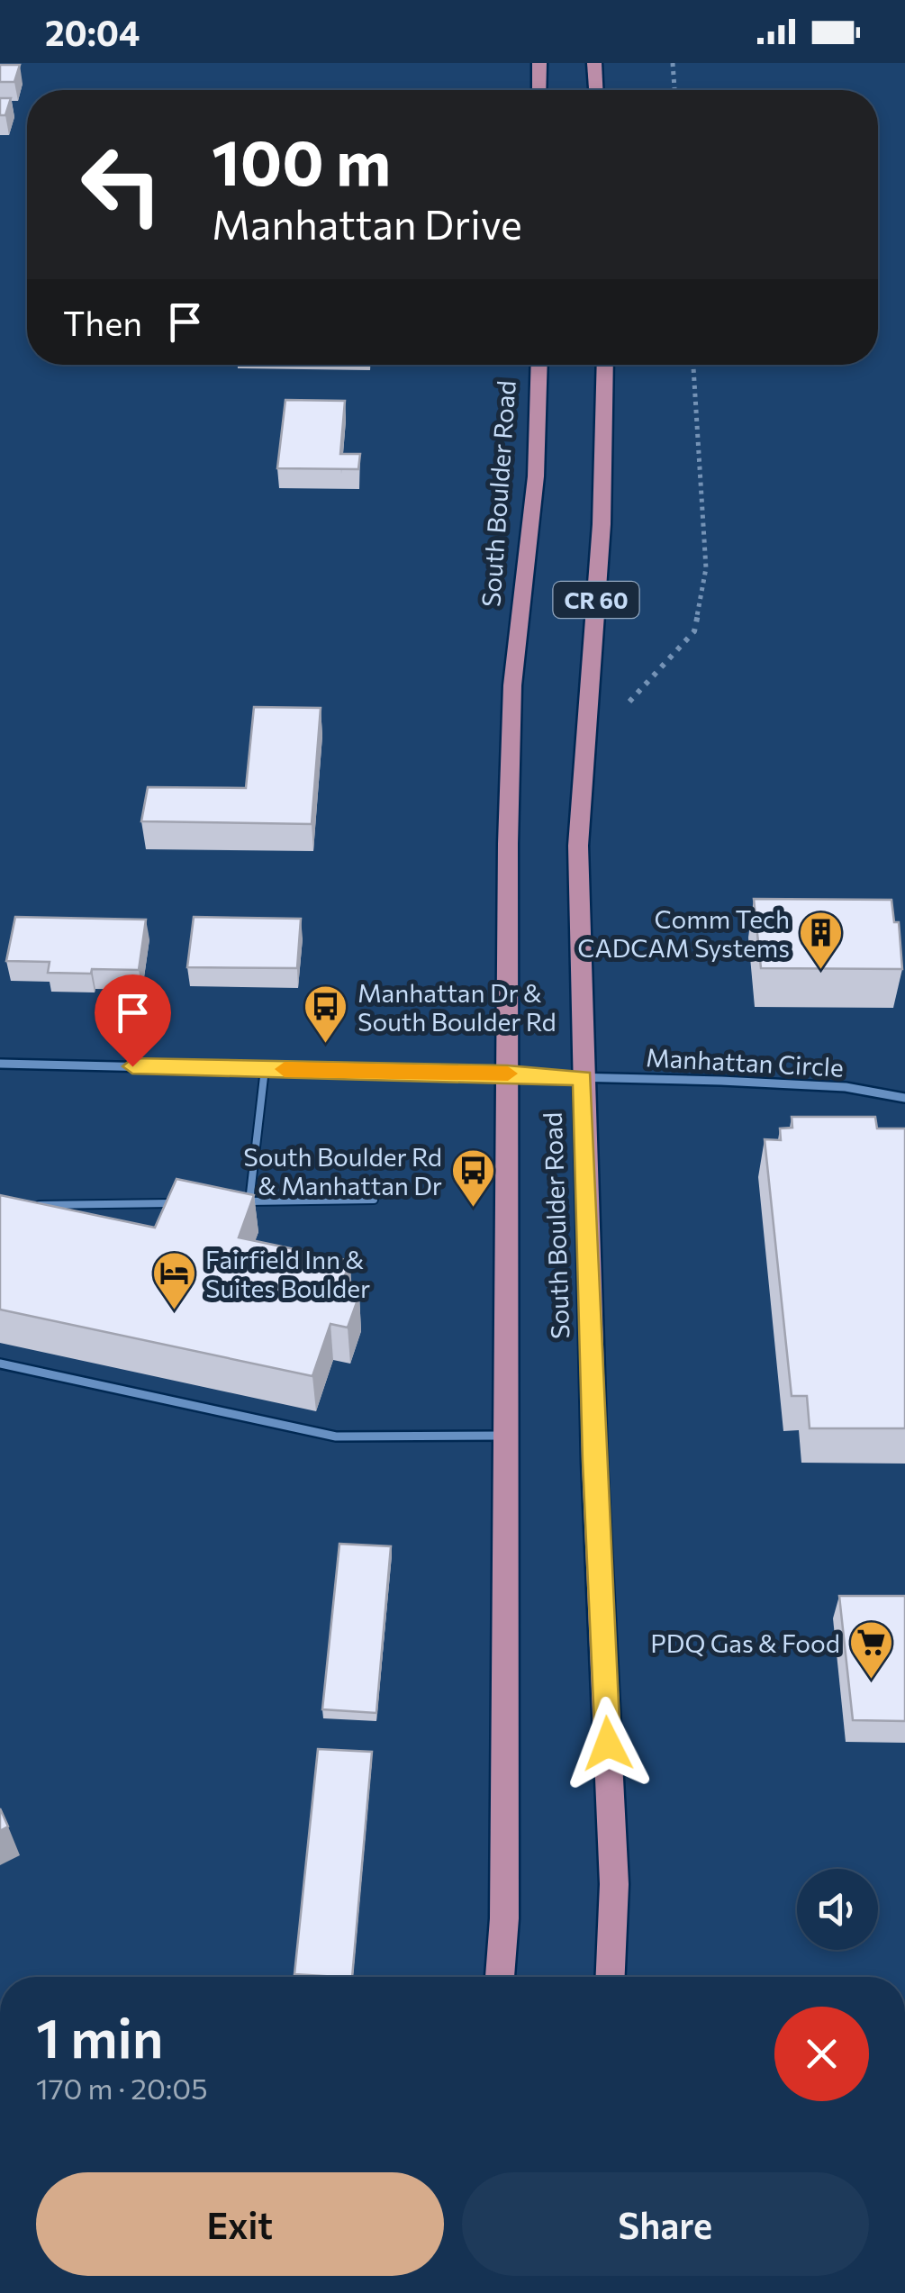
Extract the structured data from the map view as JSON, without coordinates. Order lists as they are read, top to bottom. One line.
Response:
{"streets":{"main road":["South Boulder Road","CR 60"],"street":["Manhattan Circle"]},"crossings":[["South Boulder Road","Manhattan Circle"]],"places":{"building":["Comm Tech CADCAM Systems"],"bus stop":["Manhattan Dr & South Boulder Rd","South Boulder Rd & Manhattan Dr"],"hotel":["Fairfield Inn & Suites Boulder"],"supermarket":["PDQ Gas & Food"]},"page":{"status":"20:04","turn":["100 m","Manhattan Drive"],"then":"Then","heading":["1 min","170 m · 20:05"],"buttons":["Exit","Share"]}}
